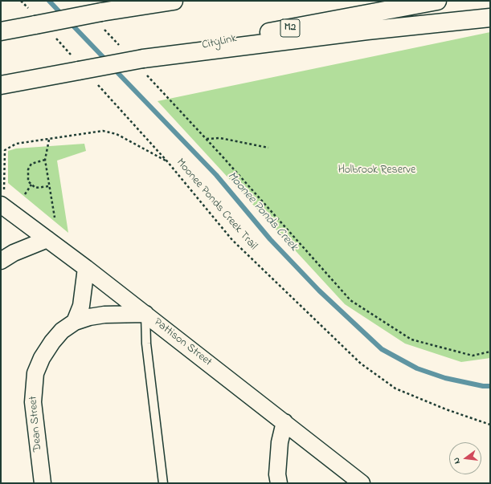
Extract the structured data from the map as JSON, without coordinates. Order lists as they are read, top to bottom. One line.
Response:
{"streets":{"highway":["M2","CityLink"],"street":["Pattison Street","Dean Street"],"path":["Moonee Ponds Creek Trail"]},"crossings":[["Pattison Street","Dean Street"]],"water":["Moonee Ponds Creek"],"parks":["Holbrook Reserve"],"north":"left"}
